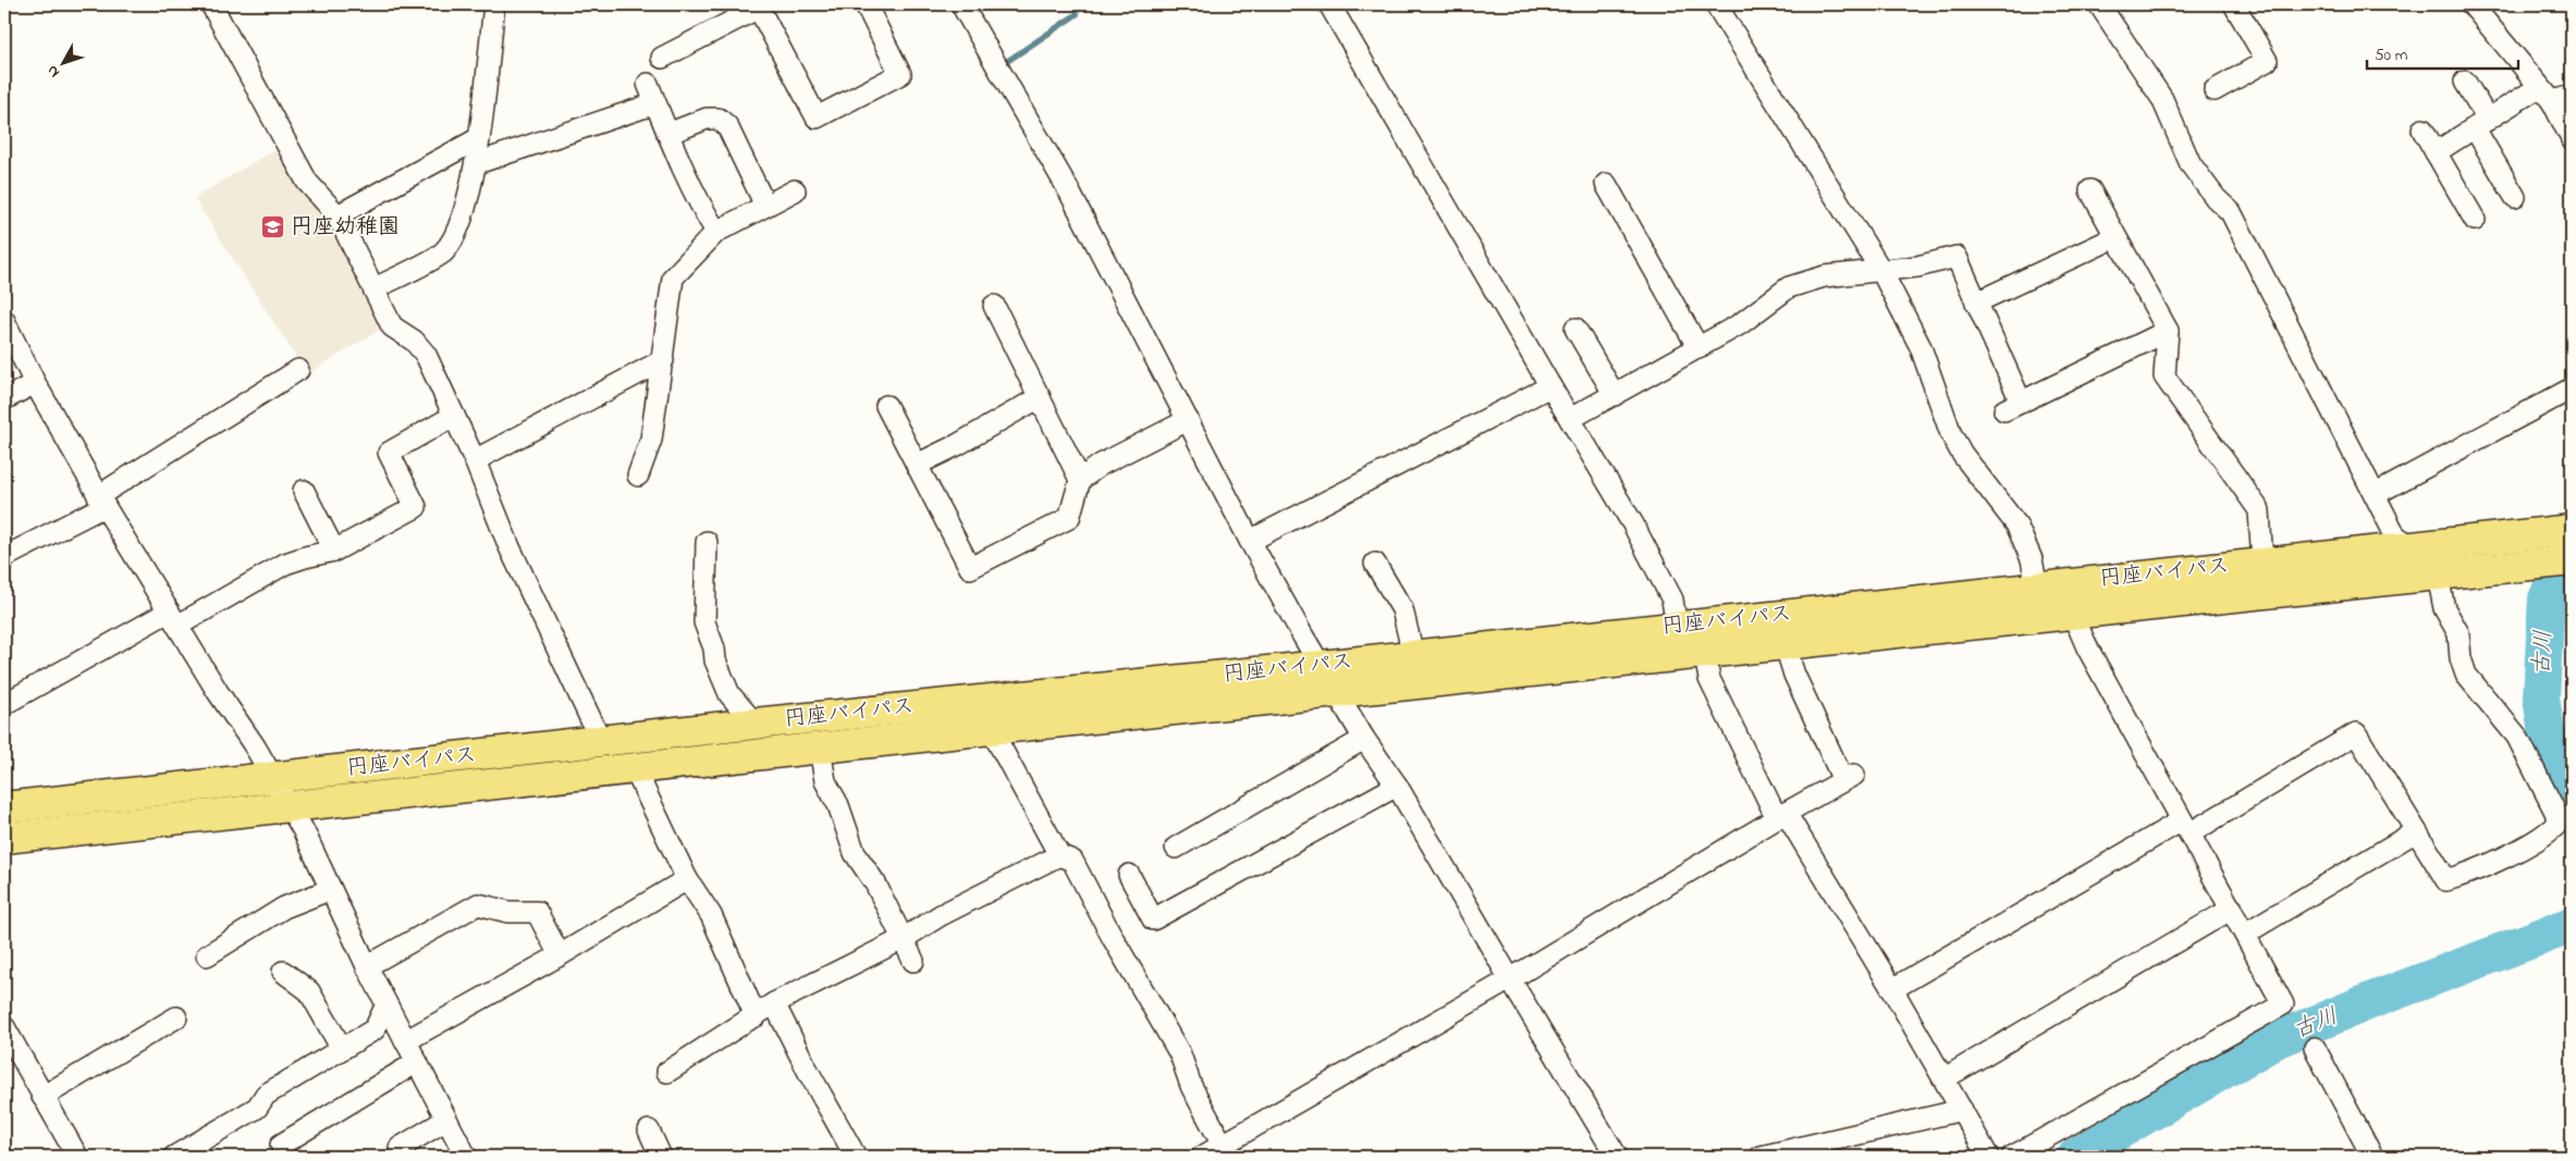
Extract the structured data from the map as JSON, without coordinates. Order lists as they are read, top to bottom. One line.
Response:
{"streets":{"highway":["円座バイパス"]},"water":["古川"],"places":{"school or university":["円座幼稚園"]},"scale_bar":"50 m","north":"bottom left"}
